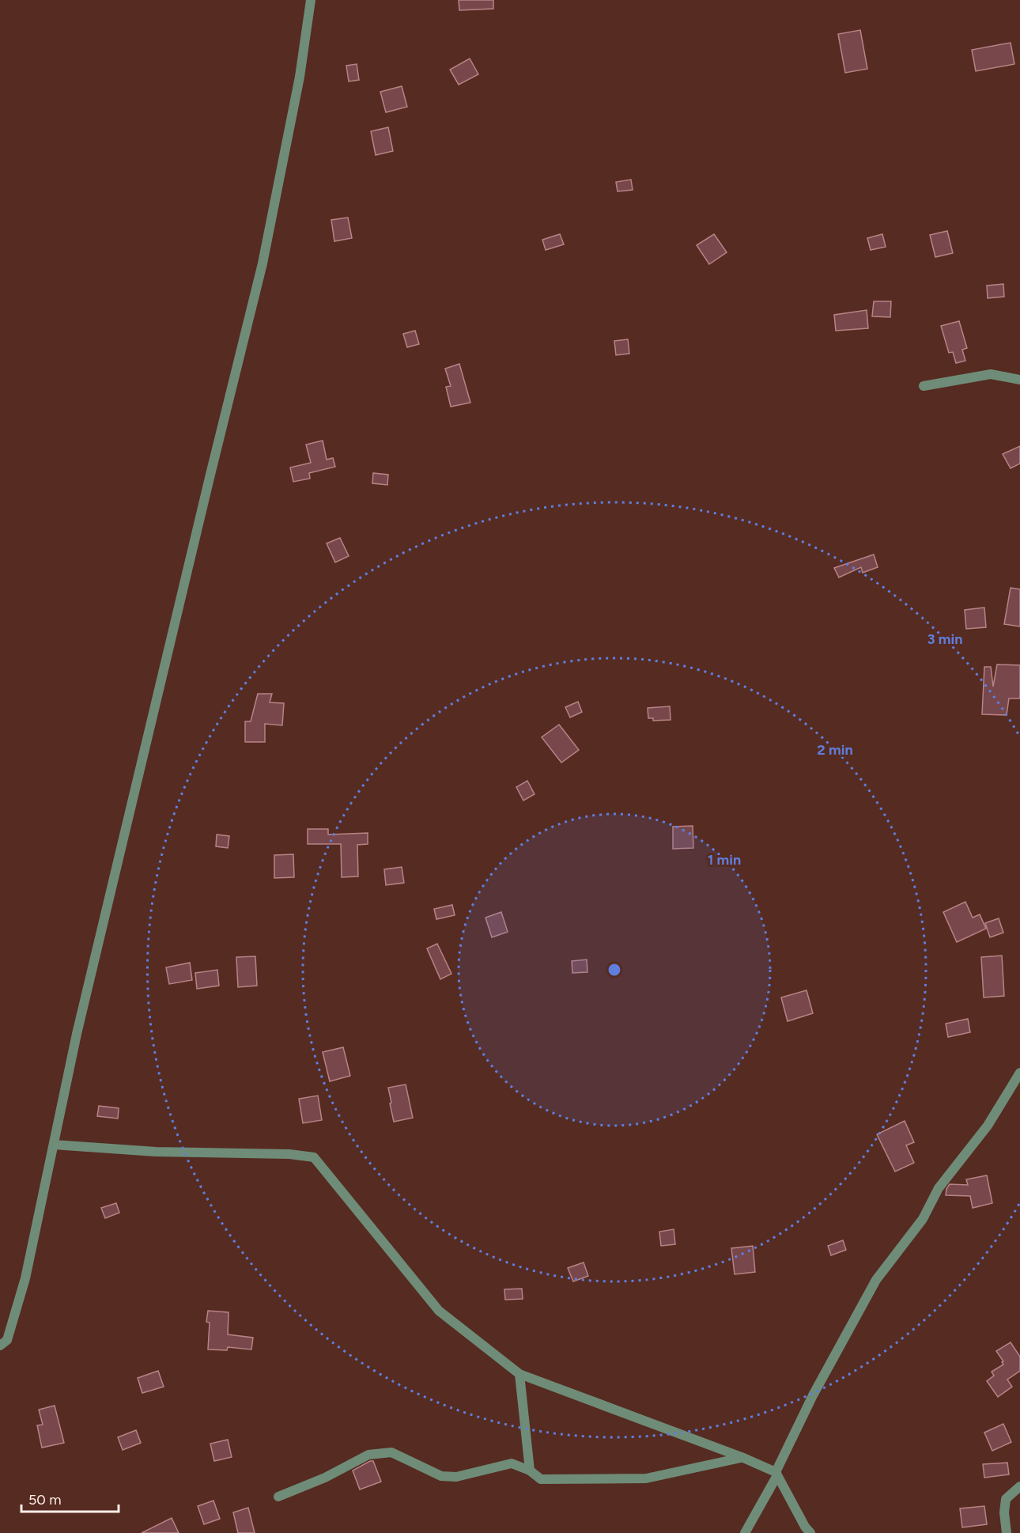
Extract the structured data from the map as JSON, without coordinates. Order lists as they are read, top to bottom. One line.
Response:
{"scale_bar":"50 m","rings":["3 min","2 min","1 min"]}
